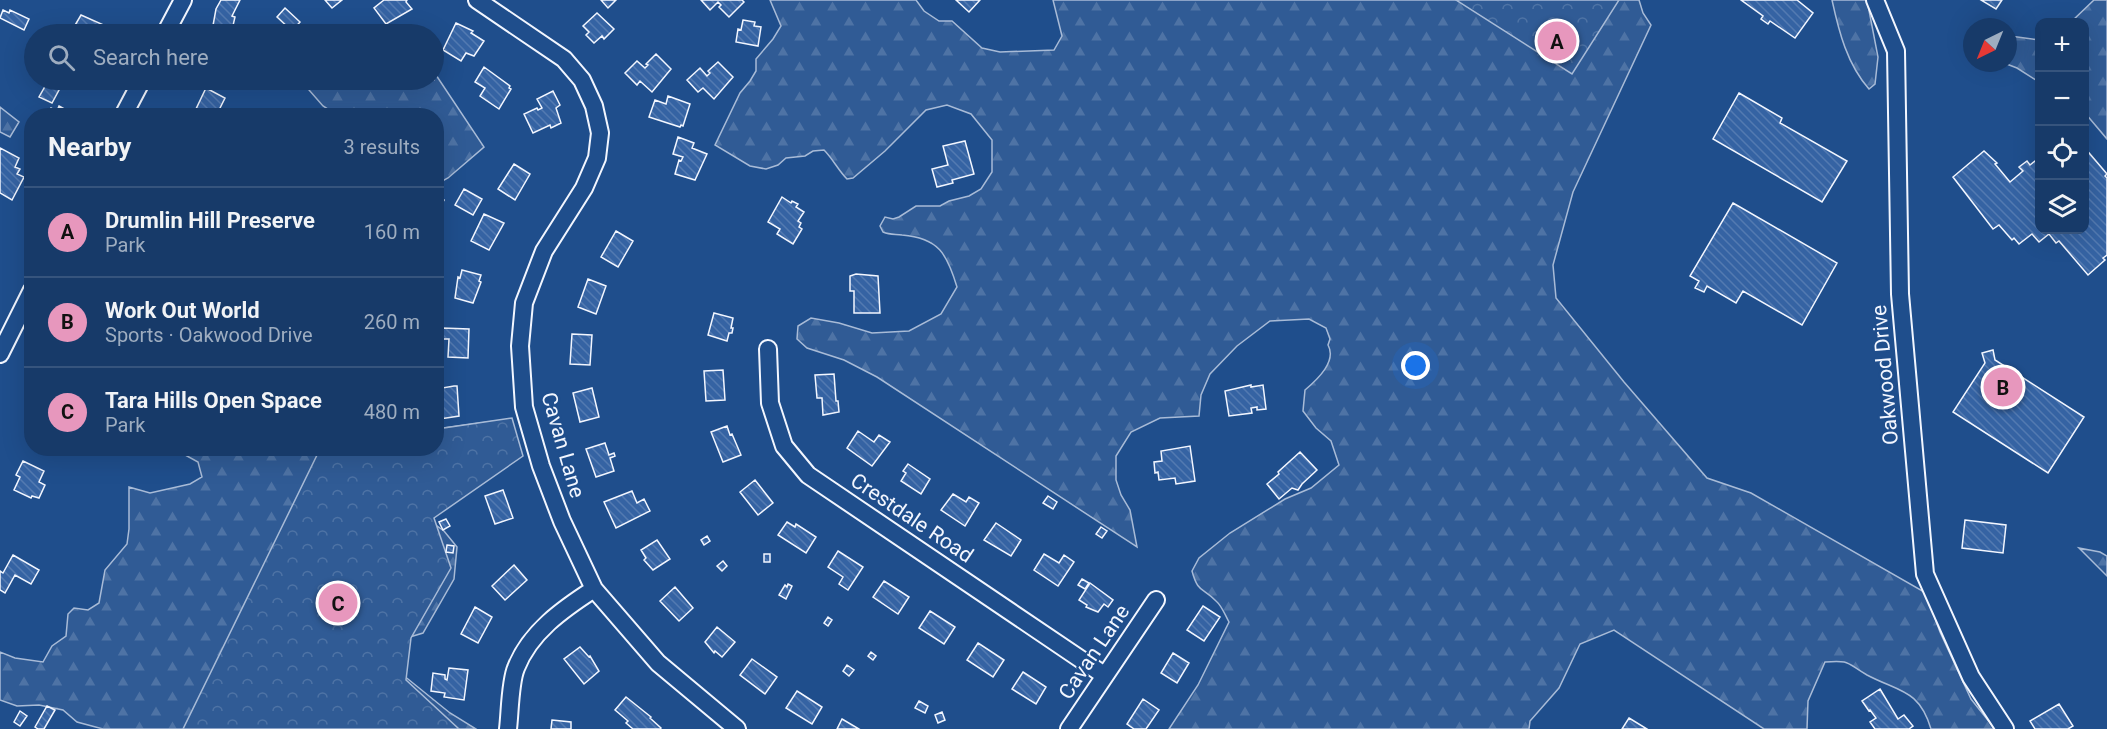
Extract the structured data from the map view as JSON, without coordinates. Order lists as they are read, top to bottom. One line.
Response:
{"streets":{"street":["Oakwood Drive","Cavan Lane","Crestdale Road"]},"crossings":[["Cavan Lane","Crestdale Road"]],"north":"bottom left","page":{"map_buttons":["+","−"],"pins":["A","B","C"],"search":"Search here","heading":["Nearby","3 results"],"list":[{"mark":"A","name":"Drumlin Hill Preserve","note":"Park","value":"160 m"},{"mark":"B","name":"Work Out World","note":"Sports · Oakwood Drive","value":"260 m"},{"mark":"C","name":"Tara Hills Open Space","note":"Park","value":"480 m"}]}}
